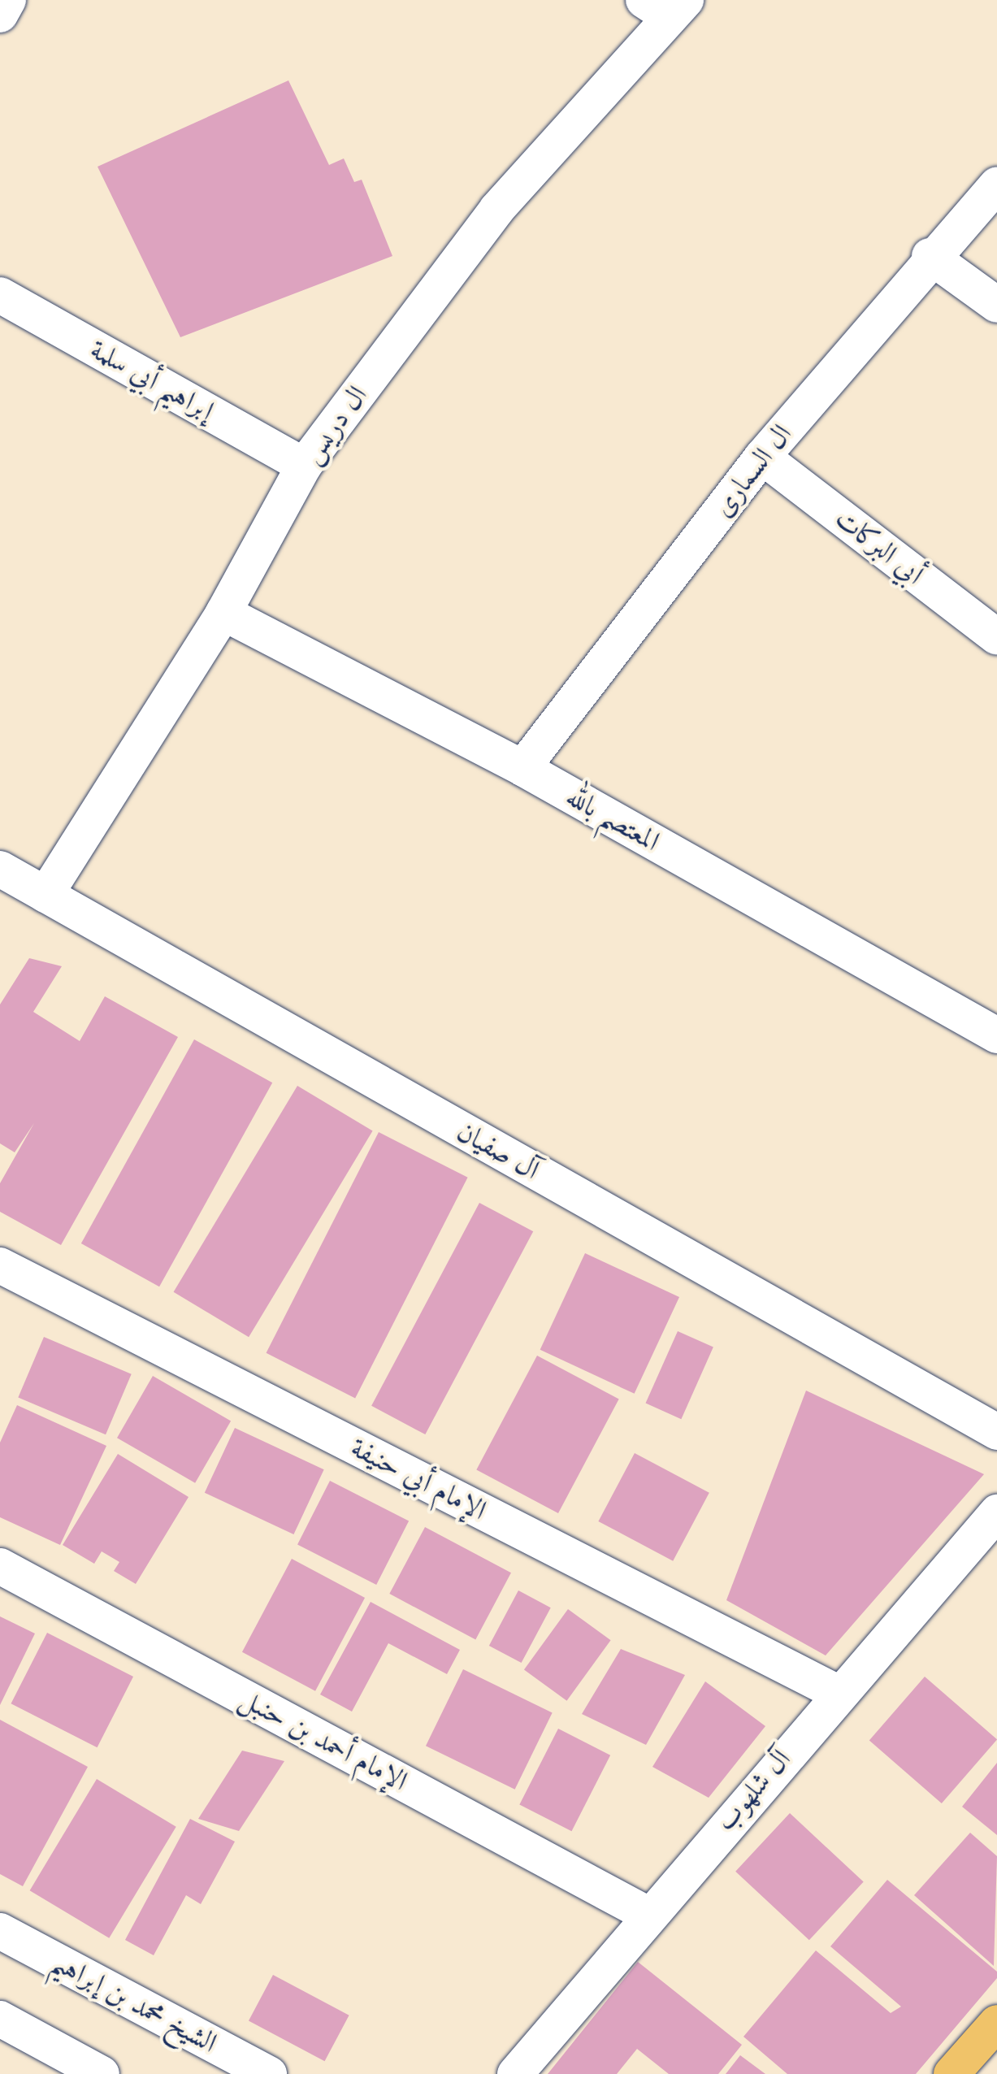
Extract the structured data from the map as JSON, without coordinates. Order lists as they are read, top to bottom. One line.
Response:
{"streets":{"street":["إبراهيم أبي سلمة","ال دريس","ال السمارى","أبي البركات","المعتصم بالله","آل صفيان","الإمام أبي حنيفة","الإمام أحمد بن حنبل","آل شلهوب","الشيخ محمد بن إبراهيم"]},"crossings":[["إبراهيم أبي سلمة","ال دريس"],["ال دريس","المعتصم بالله"],["ال دريس","آل صفيان"],["ال السمارى","أبي البركات"],["ال السمارى","المعتصم بالله"],["الإمام أبي حنيفة","آل شلهوب"],["الإمام أحمد بن حنبل","آل شلهوب"]]}
